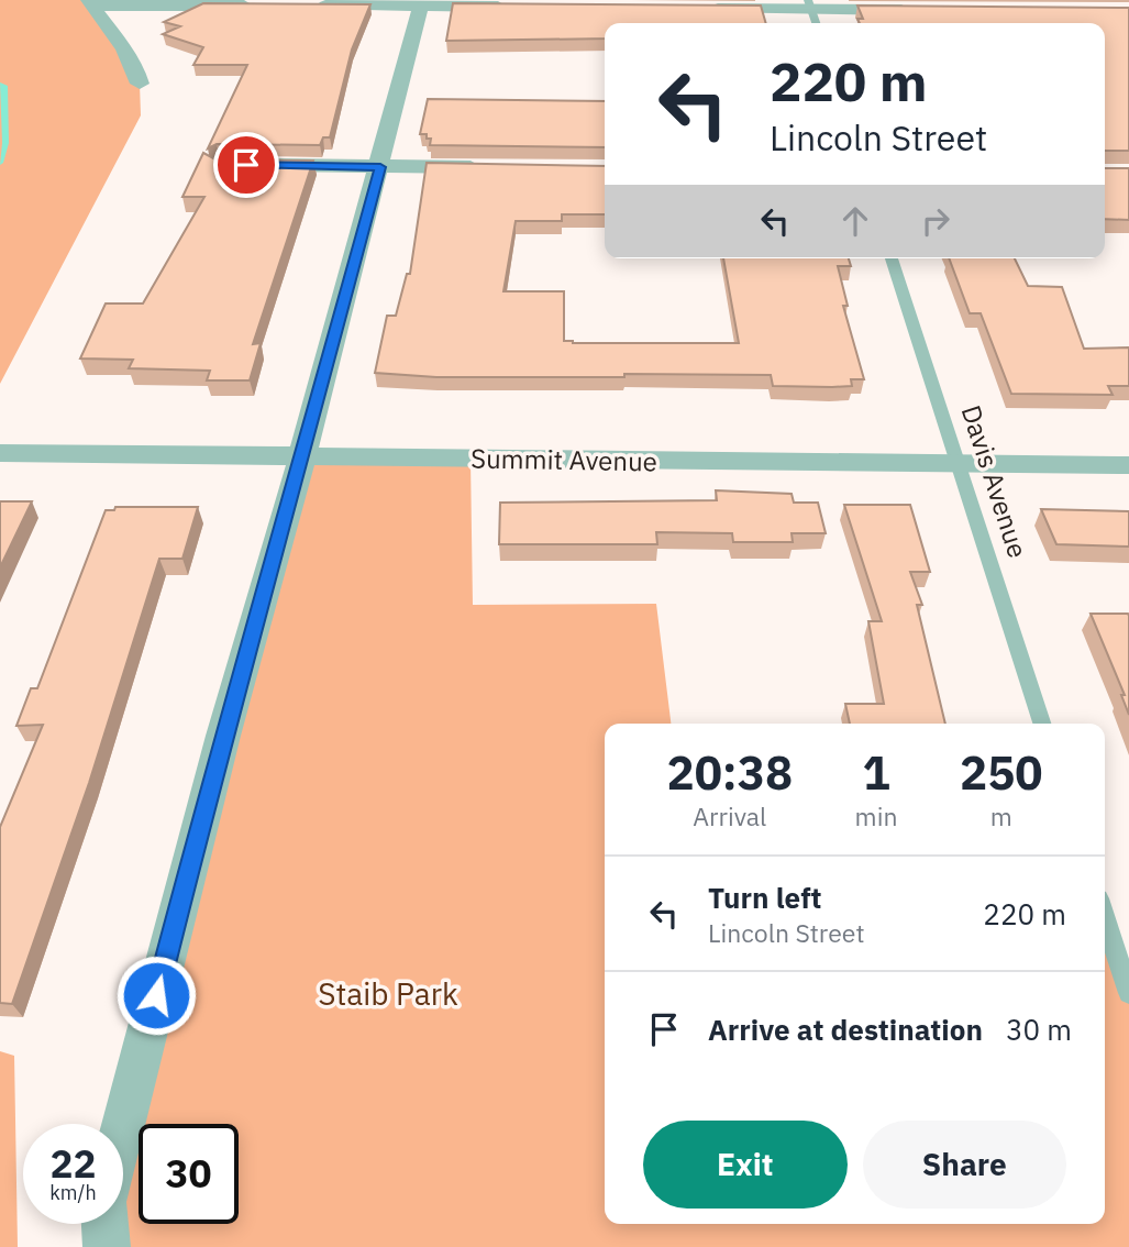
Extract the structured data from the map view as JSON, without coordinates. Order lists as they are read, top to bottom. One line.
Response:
{"streets":{"street":["Summit Avenue"],"lane":["Davis Avenue"]},"crossings":[["Summit Avenue","Davis Avenue"]],"parks":["Staib Park"],"page":{"turn":["220 m","Lincoln Street"],"eta":["20:38","Arrival","1","min","250","m"],"list":[{"name":"Turn left","note":"Lincoln Street","value":"220 m"},{"name":"Arrive at destination","value":"30 m"}],"buttons":["Exit","Share"],"speed":"22 km/h","limit":"30"}}
